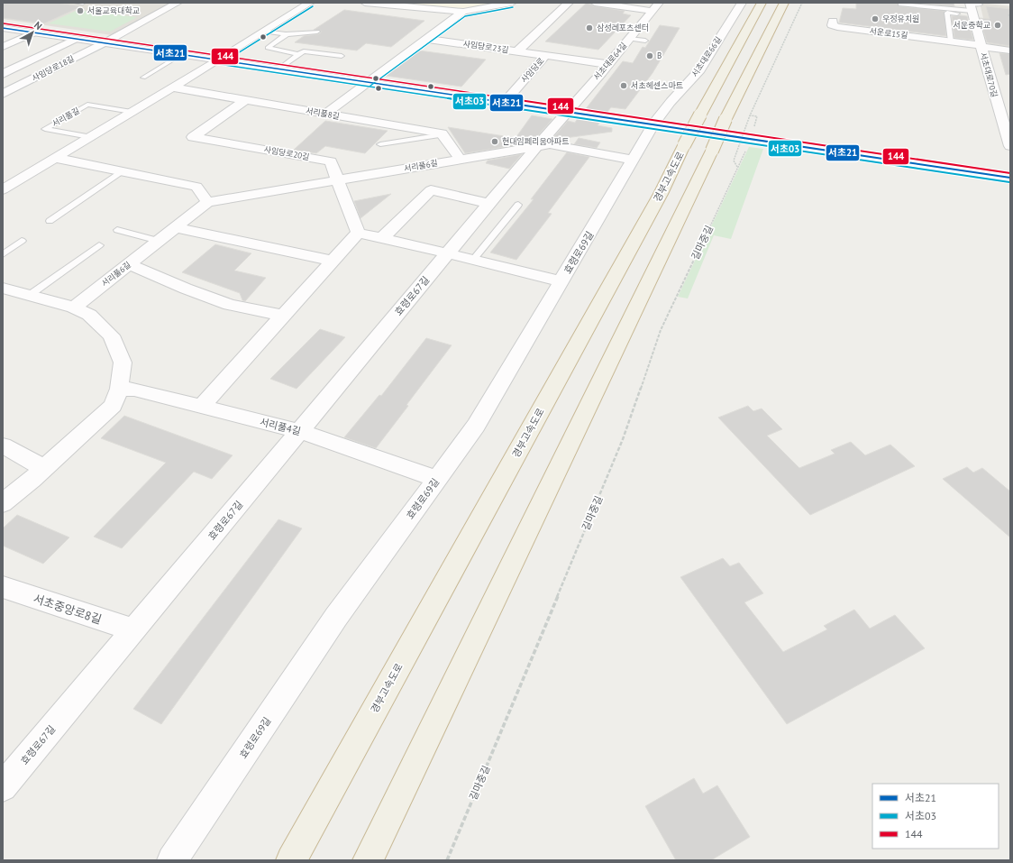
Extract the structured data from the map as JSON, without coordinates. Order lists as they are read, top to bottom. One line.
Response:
{"streets":{"highway":["경부고속도로"],"street":["서운로15길","사임당로23길","서초대로66길","서초대로64길","사임당로18길","사임당로","서초대로70길","서리풀8길","사임당로20길","서리풀6길","효령로69길","효령로67길","서리풀4길","서초중앙로8길"],"lane":["서리풀길"],"path":["길마중길"]},"crossings":[["서운로15길","서초대로70길"],["사임당로23길","서초대로64길"],["사임당로23길","사임당로"],["서초대로66길","효령로69길"],["서초대로64길","효령로67길"],["서리풀8길","사임당로20길"],["사임당로20길","서리풀6길"],["서리풀6길","효령로69길"],["서리풀6길","효령로67길"],["효령로69길","서리풀4길"],["효령로67길","서리풀4길"],["효령로67길","서초중앙로8길"]],"places":["서울교육대학교","우정유치원","서운중학교","삼성레포츠센터","B","서초헤센스마트","현대임페리움아파트"],"lines":["transit line 서초03","transit line 144","transit line 서초21"],"legend":["서초21","서초03","144"],"north":"top right"}
